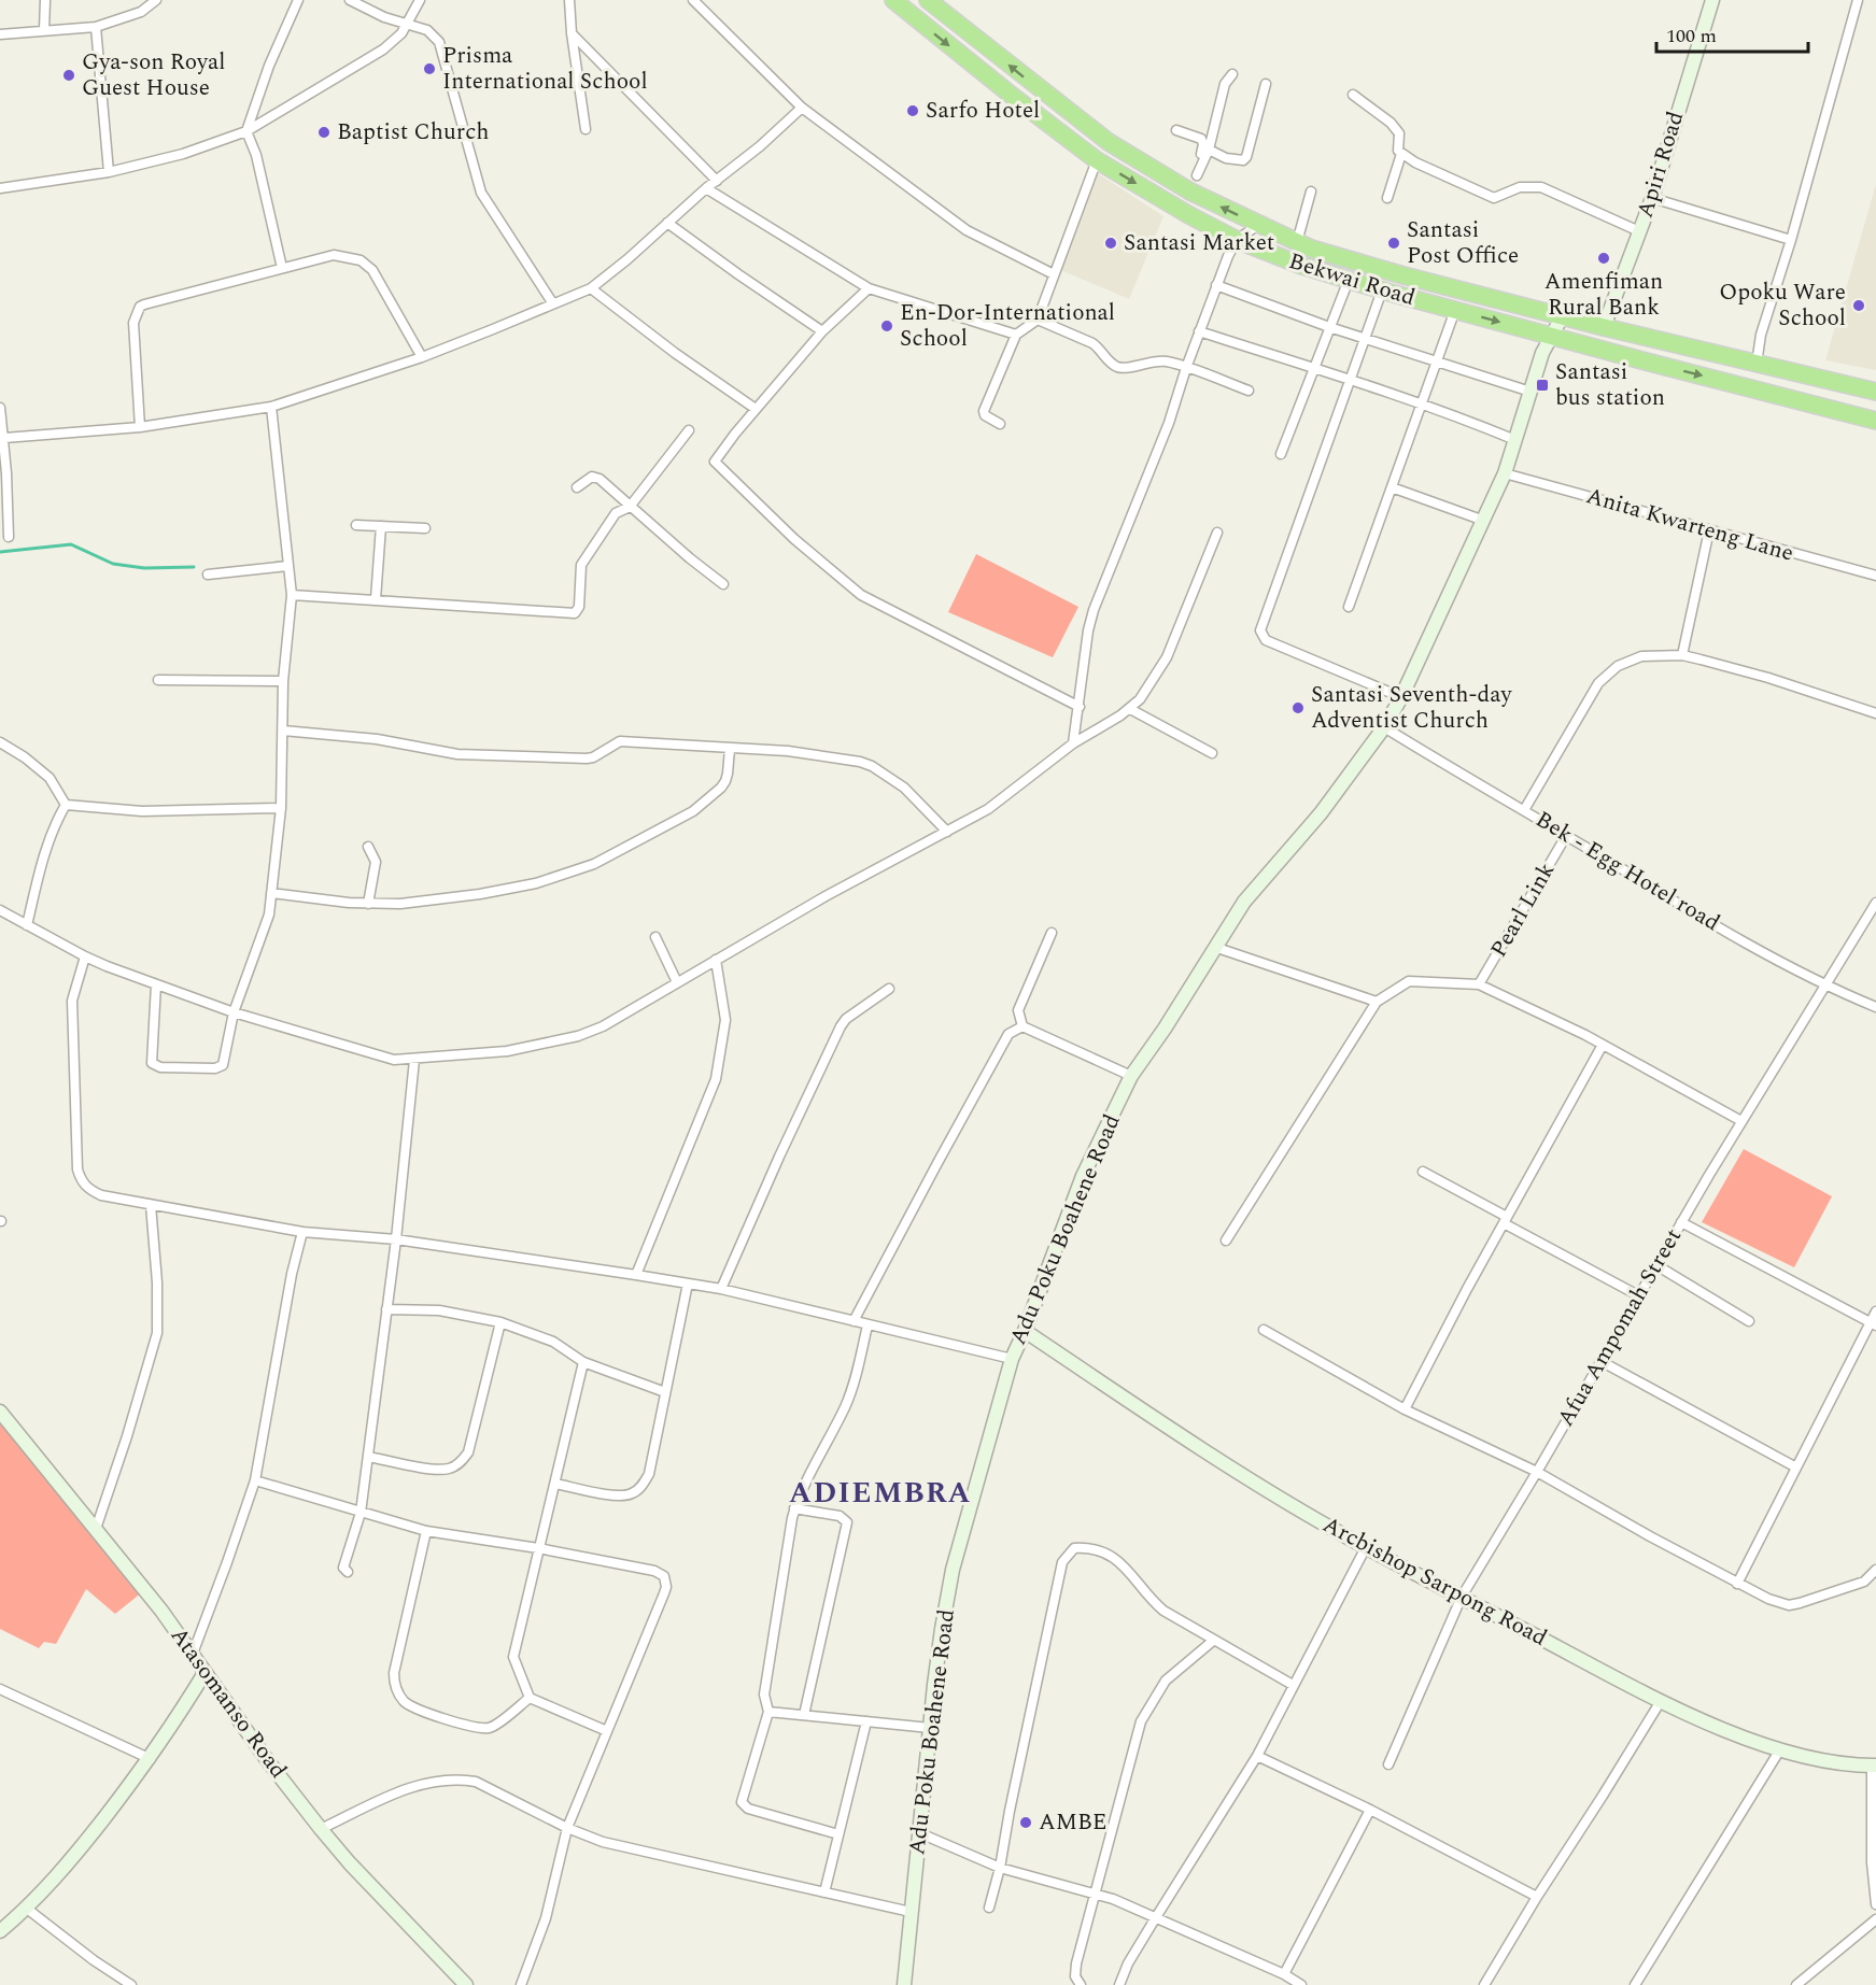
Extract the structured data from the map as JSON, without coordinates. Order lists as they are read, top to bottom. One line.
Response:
{"streets":{"highway":["Bekwai Road"],"street":["Apiri Road","Anita Kwarteng Lane","Bek - Egg Hotel road","Pearl Link","Adu Poku Boahene Road","Afua Ampomah Street","Arcbishop Sarpong Road","Atasomanso Road"]},"crossings":[["Apiri Road","Bekwai Road"],["Bekwai Road","Adu Poku Boahene Road"],["Anita Kwarteng Lane","Adu Poku Boahene Road"],["Bek - Egg Hotel road","Pearl Link"],["Bek - Egg Hotel road","Adu Poku Boahene Road"],["Bek - Egg Hotel road","Afua Ampomah Street"],["Adu Poku Boahene Road","Arcbishop Sarpong Road"],["Afua Ampomah Street","Arcbishop Sarpong Road"]],"districts":["ADIEMBRA"],"places":{"other":["Prisma International School","Gya-son Royal Guest House","Sarfo Hotel","Baptist Church","Santasi Market","Santasi Post Office","Amenfiman Rural Bank","Opoku Ware School","En-Dor-International School","Santasi Seventh-day Adventist Church","AMBE"],"transit":["Santasi bus station"]},"scale_bar":"100 m"}
